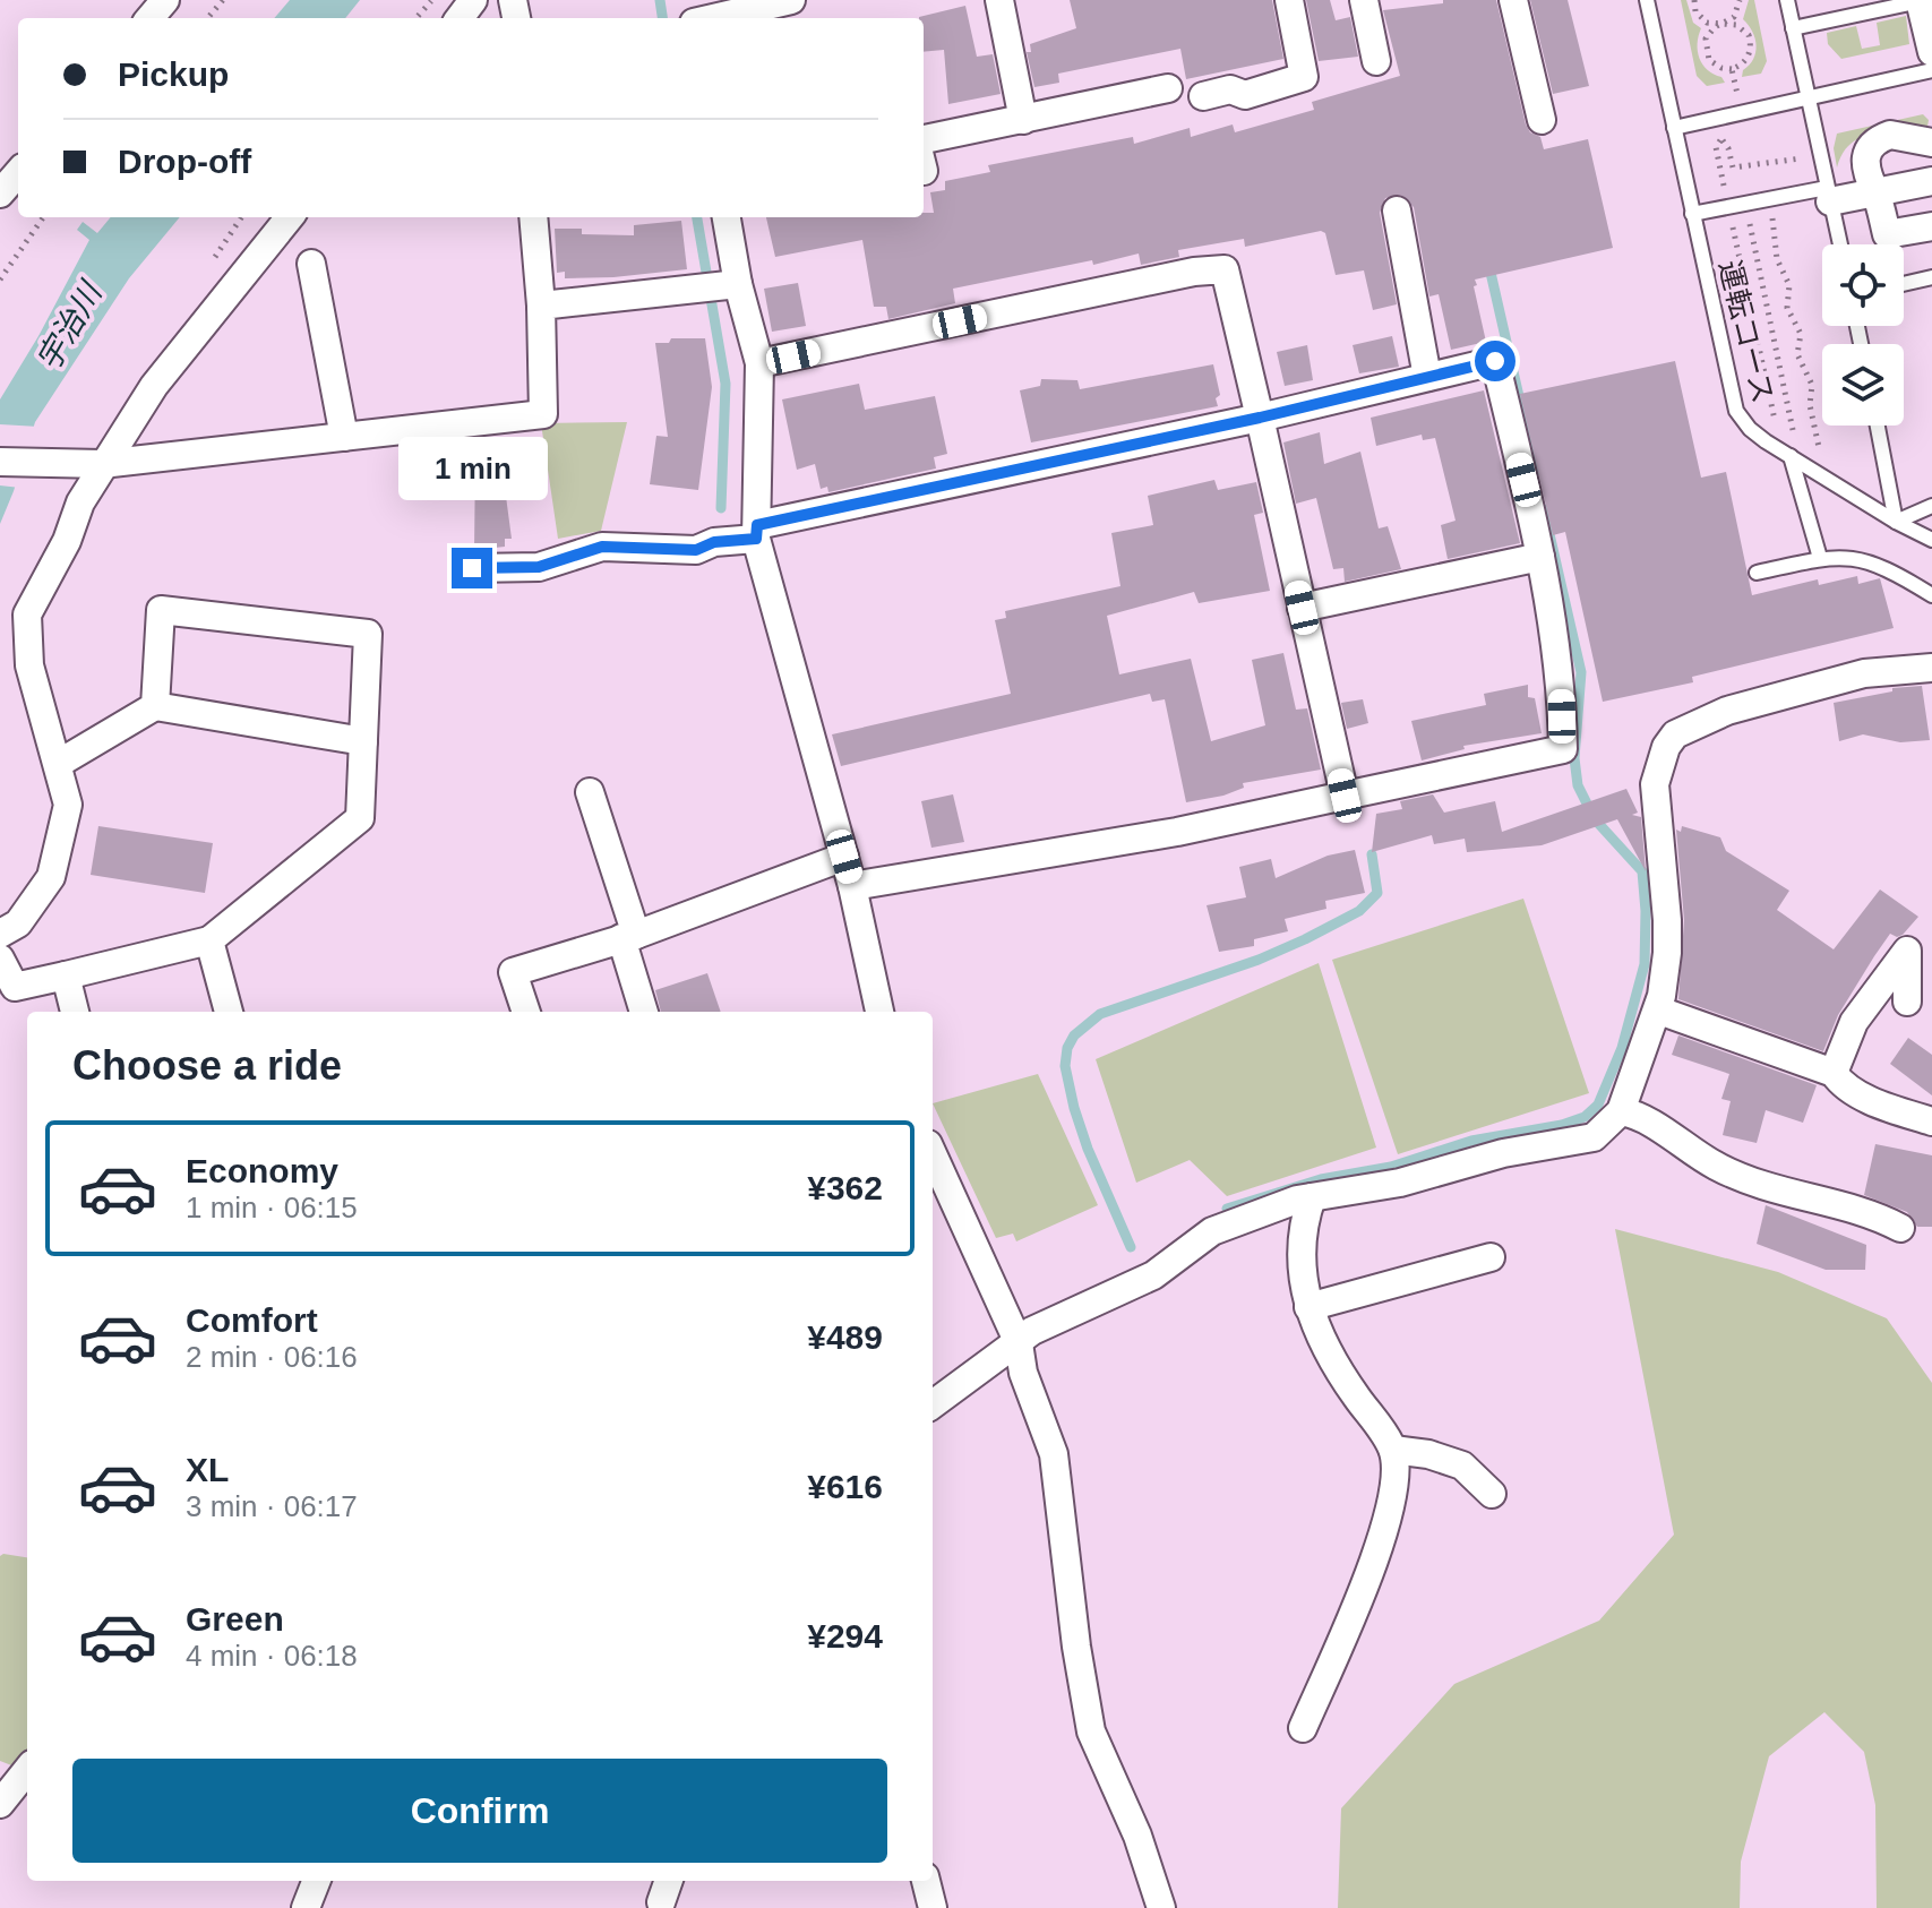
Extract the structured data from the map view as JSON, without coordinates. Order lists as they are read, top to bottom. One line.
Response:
{"streets":{"lane":["運転コース"]},"water":["宇治川"],"page":{"banner":["Pickup","Drop-off"],"bubble":"1 min","heading":"Choose a ride","list":[{"name":"Economy","note":"1 min · 06:15","value":"¥362"},{"name":"Comfort","note":"2 min · 06:16","value":"¥489"},{"name":"XL","note":"3 min · 06:17","value":"¥616"},{"name":"Green","note":"4 min · 06:18","value":"¥294"}],"buttons":"Confirm"}}
